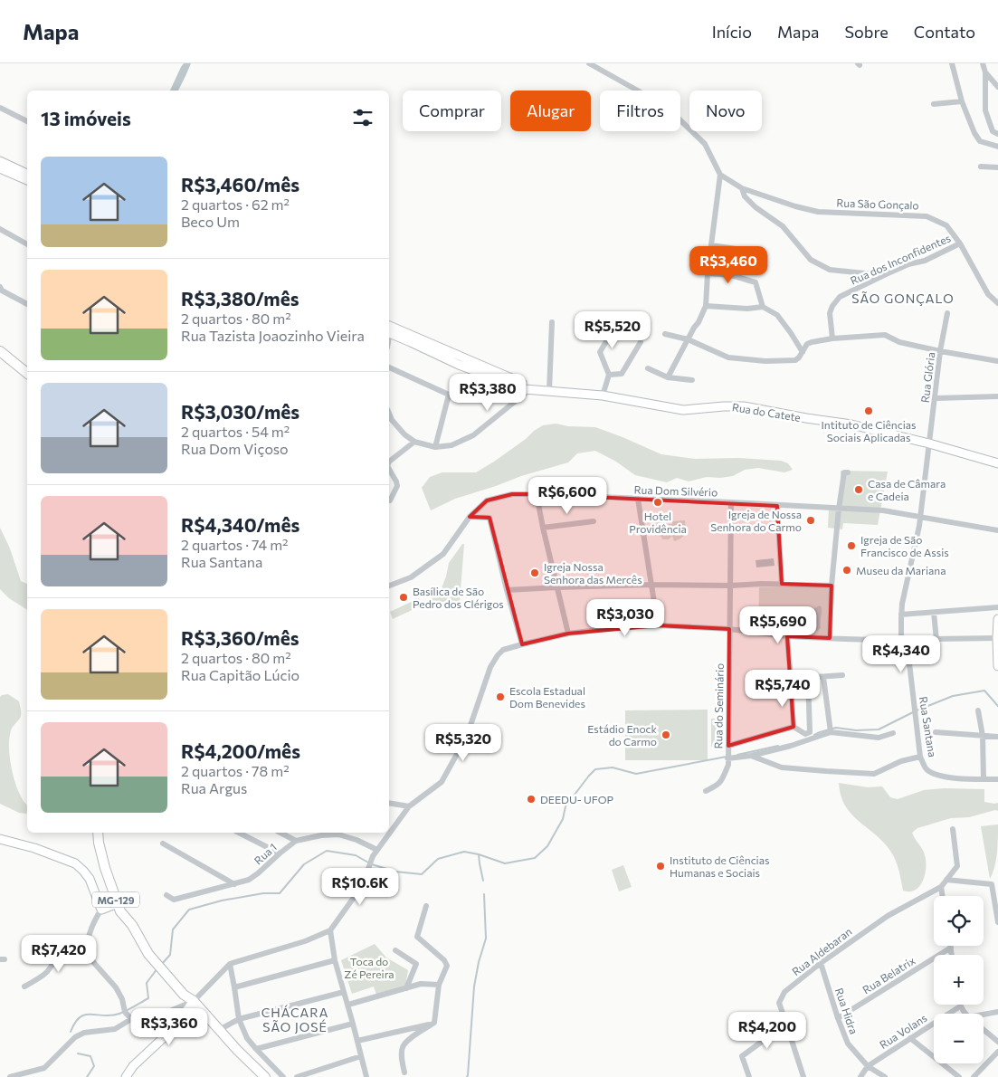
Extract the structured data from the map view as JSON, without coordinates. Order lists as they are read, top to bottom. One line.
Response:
{"streets":{"main road":["MG-129"],"street":["Rua São Gonçalo","Rua dos Inconfidentes","Rua Glória","Rua do Catete","Rua Dom Silvério","Rua do Seminário","Rua Santana","Rua 1","Rua Aldebaran","Rua Belatrix","Rua Hidra","Rua Volans"]},"crossings":[["Rua São Gonçalo","Rua dos Inconfidentes"],["Rua Glória","Rua do Catete"],["Rua Glória","Rua Dom Silvério"],["Rua Glória","Rua Santana"],["Rua Dom Silvério","Rua do Seminário"],["Rua Dom Silvério","Rua Santana"],["Rua Aldebaran","Rua Hidra"],["Rua Belatrix","Rua Hidra"],["Rua Hidra","Rua Volans"]],"districts":["SÃO GONÇALO","CHÁCARA SÃO JOSÉ"],"parks":["Toca do Zé Pereira"],"places":["Intituto de Ciências Sociais Aplicadas","Casa de Câmara e Cadeia","Hotel Providência","Igreja de Nossa Senhora do Carmo","Igreja de São Francisco de Assis","Museu da Mariana","Igreja Nossa Senhora das Mercês","Basílica de São Pedro dos Clérigos","Escola Estadual Dom Benevides","Estádio Enock do Carmo","DEEDU- UFOP","Instituto de Ciências Humanas e Sociais"],"page":{"header":"Mapa","nav":["Início","Mapa","Sobre","Contato"],"chip":["Comprar","Alugar","Filtros","Novo"],"heading":"13 imóveis","list":[{"name":"R$3,460/mês","note":"2 quartos · 62 m² · Beco Um"},{"name":"R$3,380/mês","note":"2 quartos · 80 m² · Rua Tazista Joaozinho Vieira"},{"name":"R$3,030/mês","note":"2 quartos · 54 m² · Rua Dom Viçoso"},{"name":"R$4,340/mês","note":"2 quartos · 74 m² · Rua Santana"},{"name":"R$3,360/mês","note":"2 quartos · 80 m² · Rua Capitão Lúcio"},{"name":"R$4,200/mês","note":"2 quartos · 78 m² · Rua Argus"}],"price":["R$3,460","R$5,520","R$3,380","R$6,600","R$3,030","R$5,690","R$4,340","R$5,740","R$5,320","R$10.6K","R$7,420","R$3,360","R$4,200"],"map_buttons":["+","−"]}}
